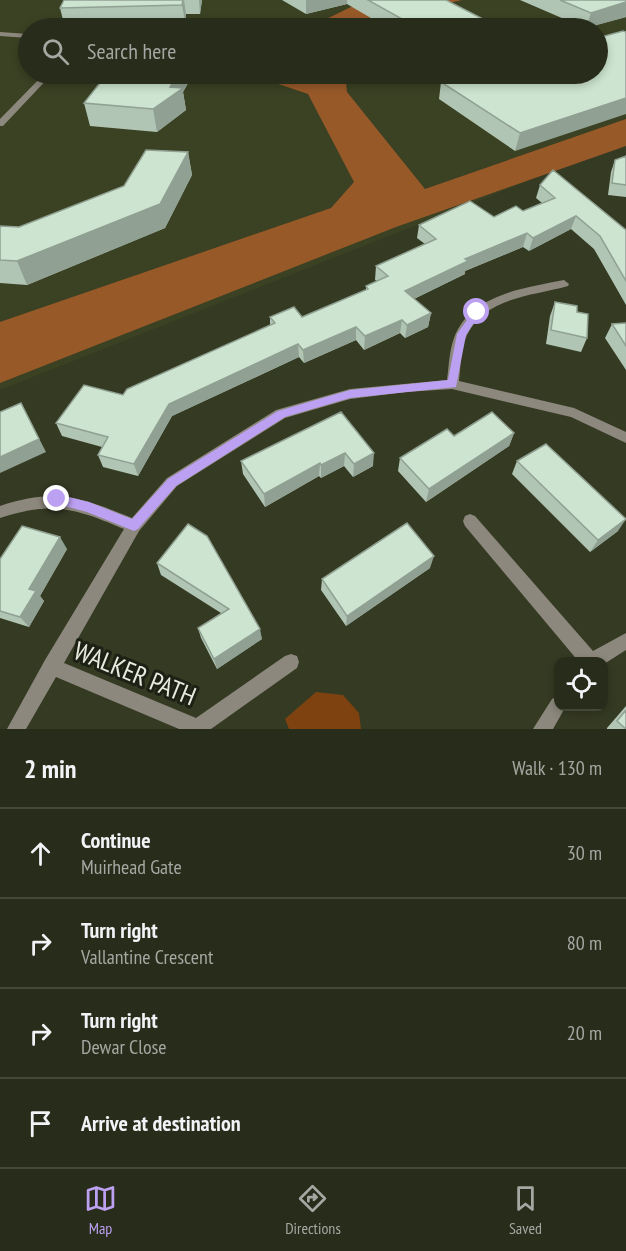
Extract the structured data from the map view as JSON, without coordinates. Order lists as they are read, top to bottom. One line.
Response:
{"streets":{"street":["WALKER PATH"]},"page":{"search":"Search here","heading":["2 min","Walk · 130 m"],"list":[["Continue","Muirhead Gate","30 m"],["Turn right","Vallantine Crescent","80 m"],["Turn right","Dewar Close","20 m"],"Arrive at destination"],"nav":["Map","Directions","Saved"]}}
